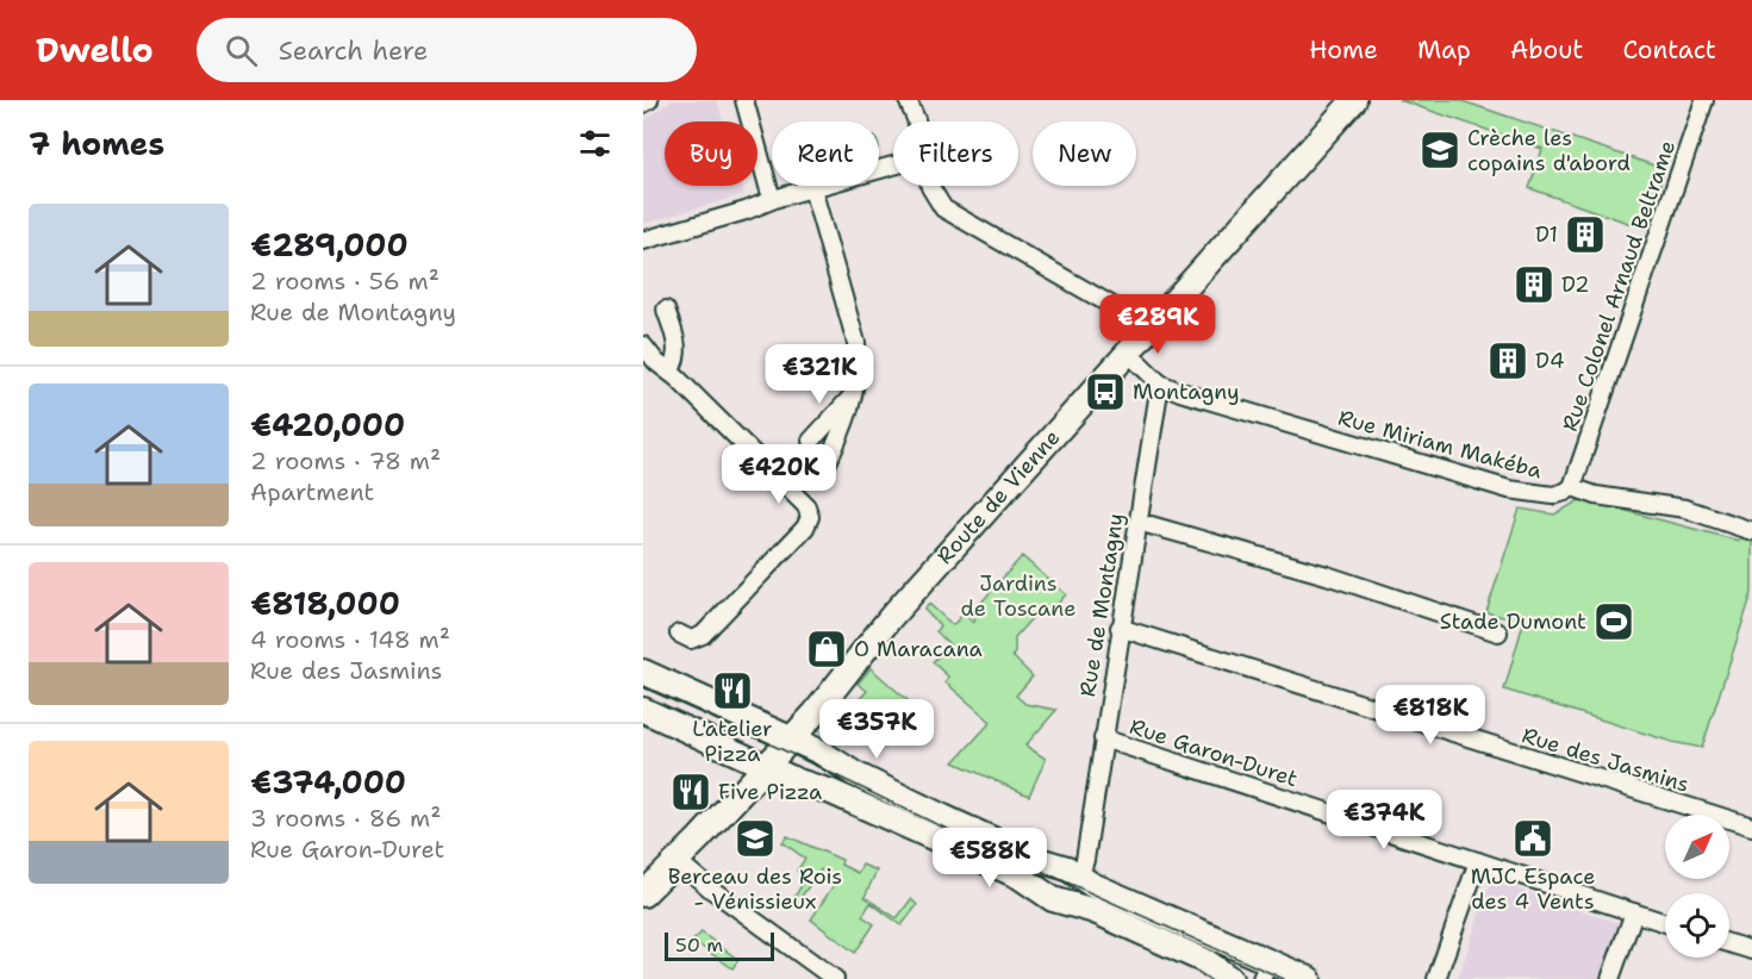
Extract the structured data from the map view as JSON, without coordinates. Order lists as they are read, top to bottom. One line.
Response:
{"streets":{"street":["Rue Colonel Arnaud Beltrame","Rue Miriam Makéba","Route de Vienne","Rue de Montagny","Rue Garon-Duret","Rue des Jasmins"]},"crossings":[["Rue Colonel Arnaud Beltrame","Rue Miriam Makéba"],["Rue Miriam Makéba","Rue de Montagny"],["Rue de Montagny","Rue Garon-Duret"],["Rue de Montagny","Rue des Jasmins"]],"parks":["Jardins de Toscane"],"places":{"school or university":["Crèche les copains d'abord","Berceau des Rois - Vénissieux"],"building":["D1","D2","D4"],"bus stop":["Montagny"],"sports":["Stade Dumont"],"shop":["O Maracana"],"restaurant":["L'atelier Pizza","Five Pizza"],"public building":["MJC Espace des 4 Vents"]},"scale_bar":"50 m","north":"top right","page":{"header":"Dwello","search":"Search here","nav":["Home","Map","About","Contact"],"heading":"7 homes","chip":["Buy","Rent","Filters","New"],"list":[{"name":"€289,000","note":"2 rooms · 56 m² · Rue de Montagny"},{"name":"€420,000","note":"2 rooms · 78 m² · Apartment"},{"name":"€818,000","note":"4 rooms · 148 m² · Rue des Jasmins"},{"name":"€374,000","note":"3 rooms · 86 m² · Rue Garon-Duret"}],"price":["€289K","€321K","€420K","€818K","€357K","€374K","€588K"],"scale":"50 m"}}
